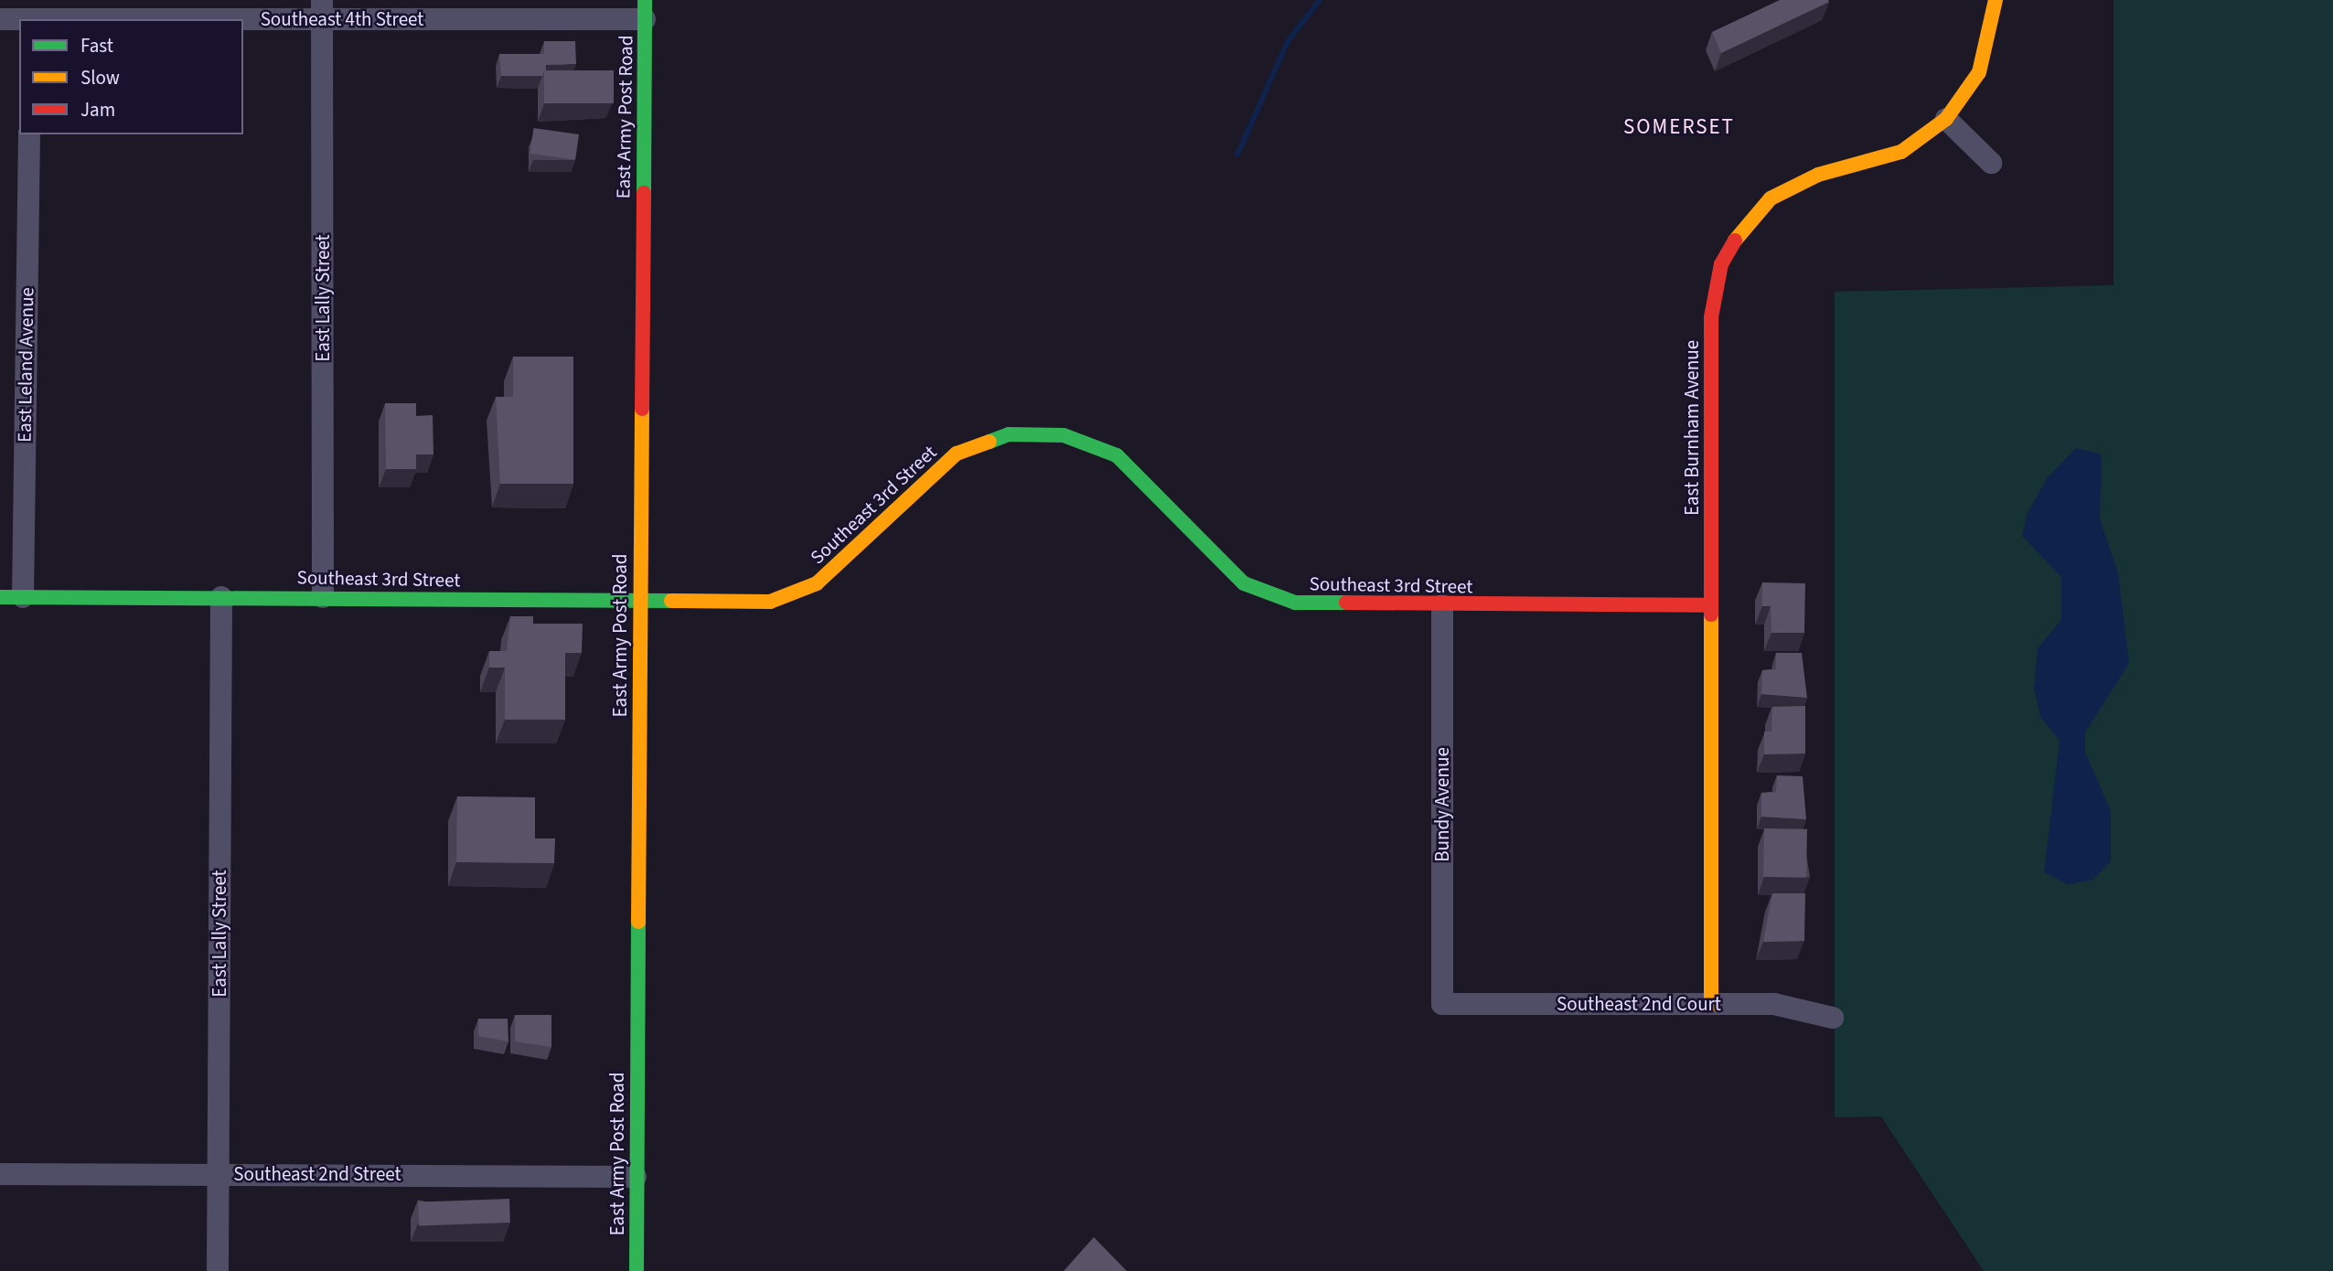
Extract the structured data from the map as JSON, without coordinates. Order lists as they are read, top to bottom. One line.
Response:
{"streets":{"street":["Southeast 4th Street","East Army Post Road","East Lally Street","East Leland Avenue","East Burnham Avenue","Southeast 3rd Street","Bundy Avenue","Southeast 2nd Court","Southeast 2nd Street"]},"crossings":[["Southeast 4th Street","East Army Post Road"],["Southeast 4th Street","East Lally Street"],["East Army Post Road","Southeast 3rd Street"],["East Army Post Road","Southeast 2nd Street"],["East Lally Street","Southeast 3rd Street"],["East Lally Street","Southeast 2nd Street"],["East Leland Avenue","Southeast 3rd Street"],["East Burnham Avenue","Southeast 3rd Street"],["East Burnham Avenue","Southeast 2nd Court"],["Southeast 3rd Street","Bundy Avenue"],["Bundy Avenue","Southeast 2nd Court"]],"districts":["SOMERSET"],"legend":["Fast","Slow","Jam"]}
